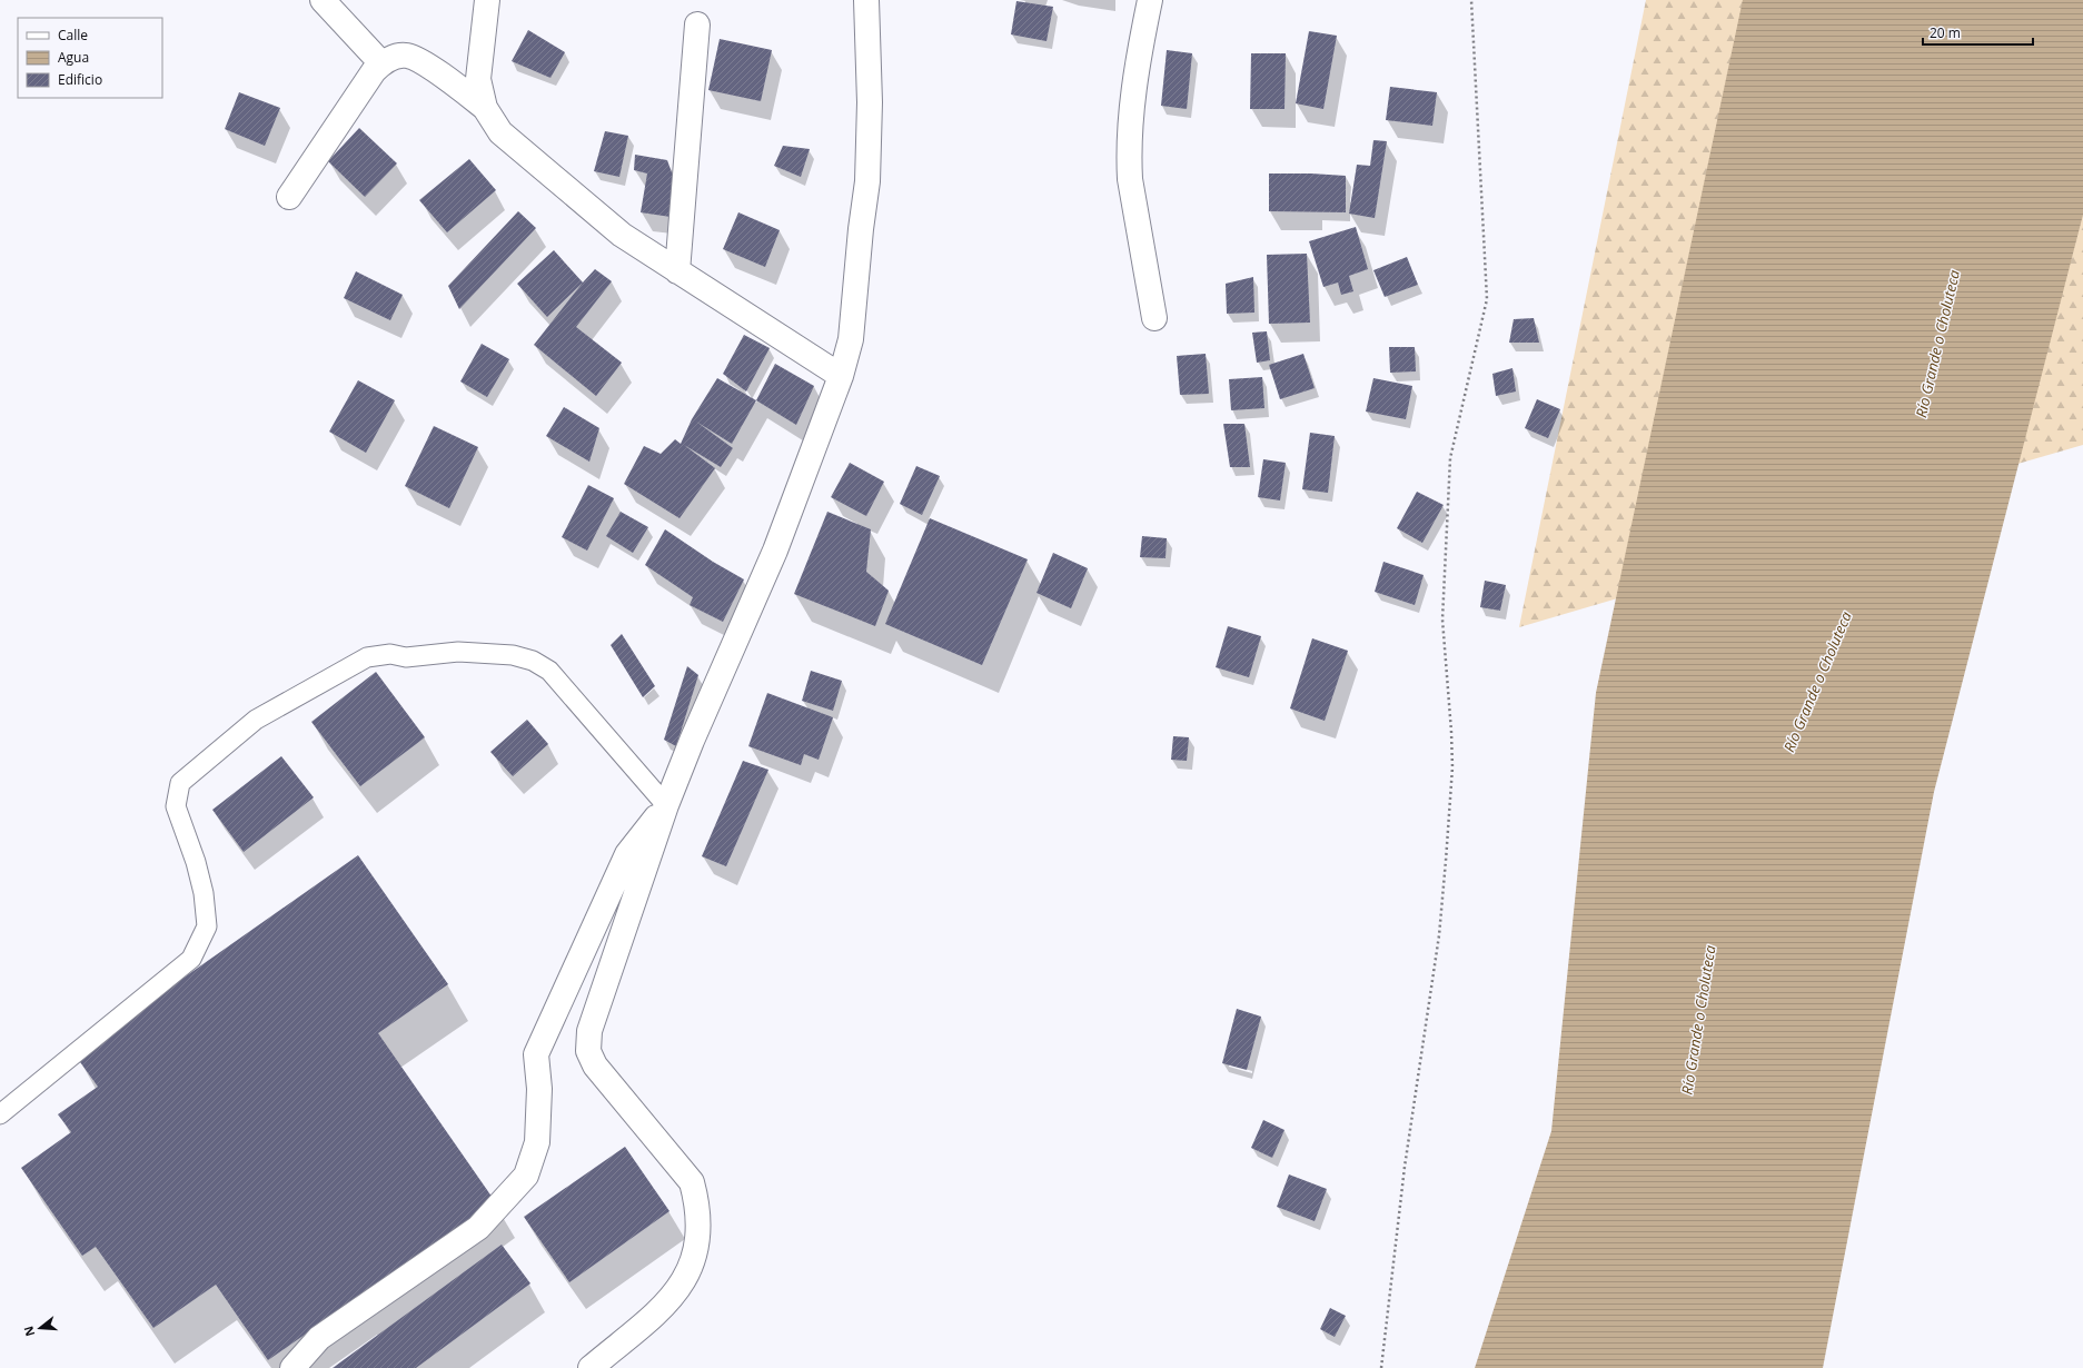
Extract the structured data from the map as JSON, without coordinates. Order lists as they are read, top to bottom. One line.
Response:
{"water":["Río Grande o Choluteca"],"legend":["Calle","Agua","Edificio"],"scale_bar":"20 m","north":"left"}
